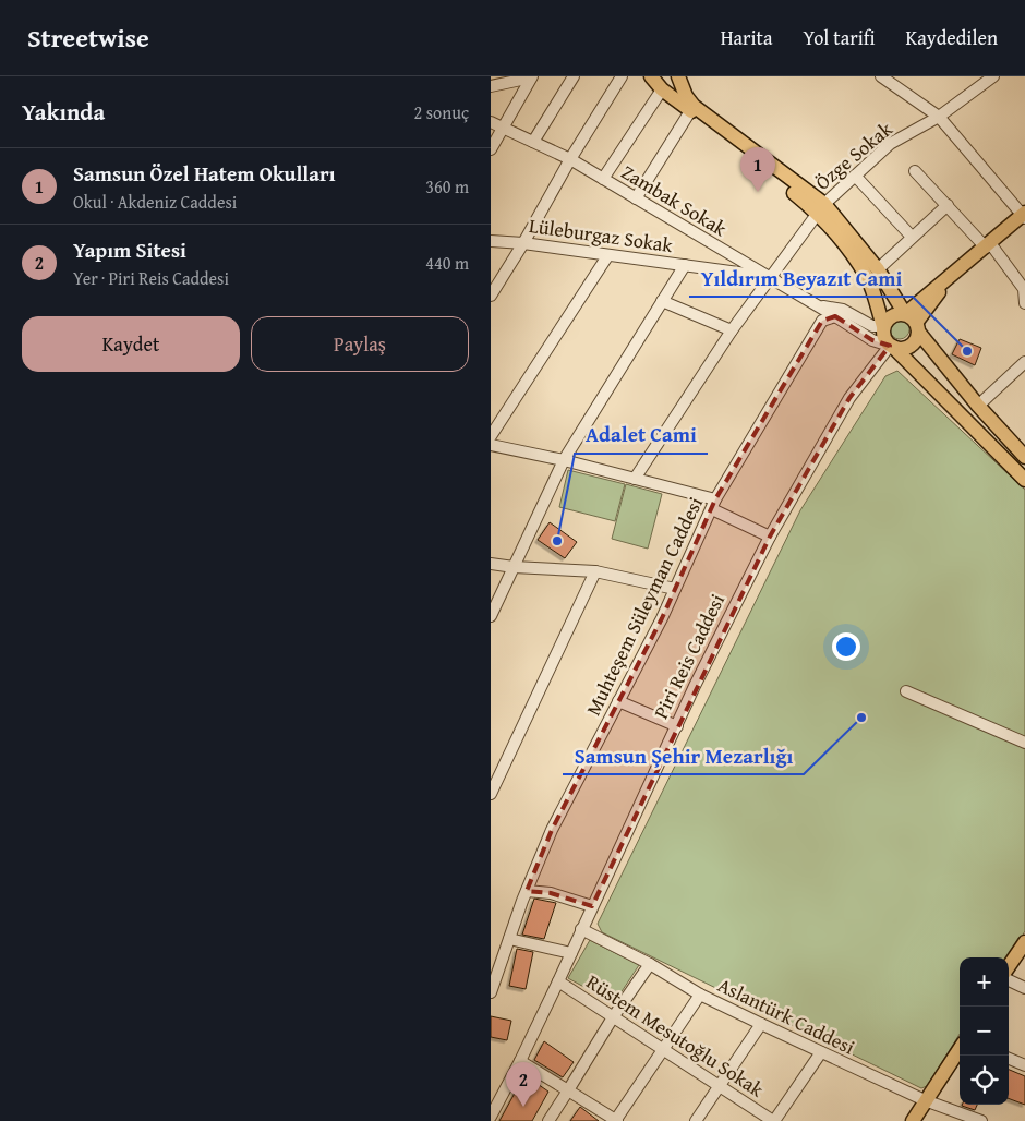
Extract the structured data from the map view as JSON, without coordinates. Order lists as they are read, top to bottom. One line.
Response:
{"streets":{"street":["Özge Sokak","Zambak Sokak","Lüleburgaz Sokak","Muhteşem Süleyman Caddesi","Piri Reis Caddesi","Aslantürk Caddesi","Rüstem Mesutoğlu Sokak"]},"crossings":[["Özge Sokak","Zambak Sokak"],["Özge Sokak","Lüleburgaz Sokak"],["Zambak Sokak","Lüleburgaz Sokak"],["Zambak Sokak","Muhteşem Süleyman Caddesi"],["Zambak Sokak","Piri Reis Caddesi"],["Piri Reis Caddesi","Aslantürk Caddesi"],["Piri Reis Caddesi","Rüstem Mesutoğlu Sokak"]],"places":["Yıldırım Beyazıt Cami","Adalet Cami","Samsun Şehir Mezarlığı"],"page":{"header":"Streetwise","nav":["Harita","Yol tarifi","Kaydedilen"],"heading":["Yakında","2 sonuç"],"list":[{"mark":"1","name":"Samsun Özel Hatem Okulları","note":"Okul · Akdeniz Caddesi","value":"360 m"},{"mark":"2","name":"Yapım Sitesi","note":"Yer · Piri Reis Caddesi","value":"440 m"}],"pins":["1","2"],"buttons":["Kaydet","Paylaş"],"map_buttons":["+","−"]}}
